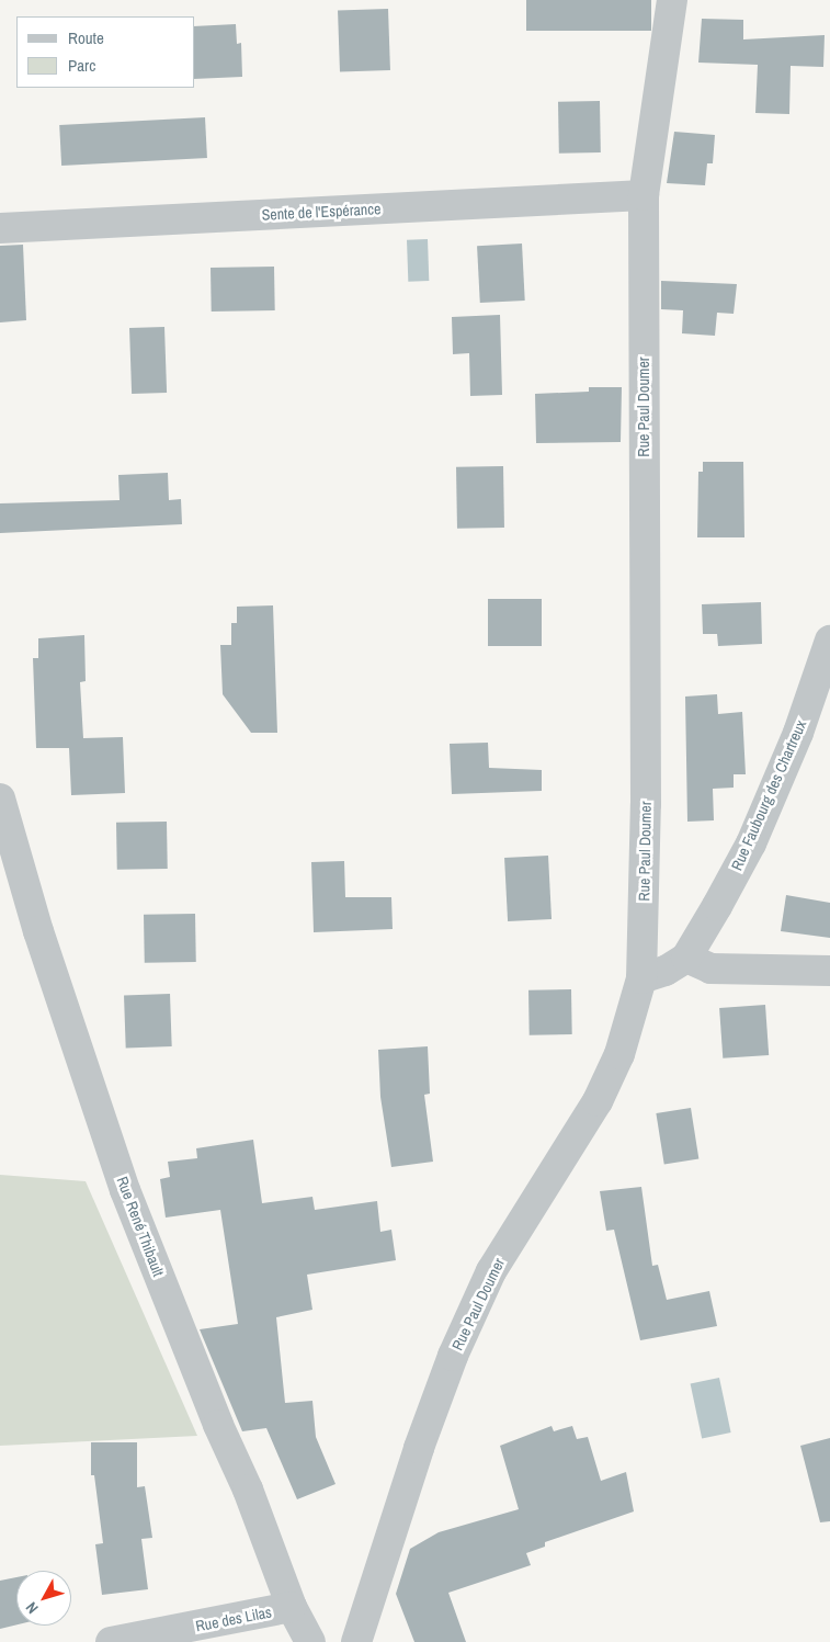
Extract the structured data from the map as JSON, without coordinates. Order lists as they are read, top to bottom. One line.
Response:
{"streets":{"street":["Sente de l'Espérance","Rue Paul Doumer","Rue Faubourg des Chartreux","Rue René Thibault","Rue des Lilas"]},"crossings":[["Sente de l'Espérance","Rue Paul Doumer"],["Rue René Thibault","Rue des Lilas"]],"legend":["Route","Parc"],"north":"bottom left"}
